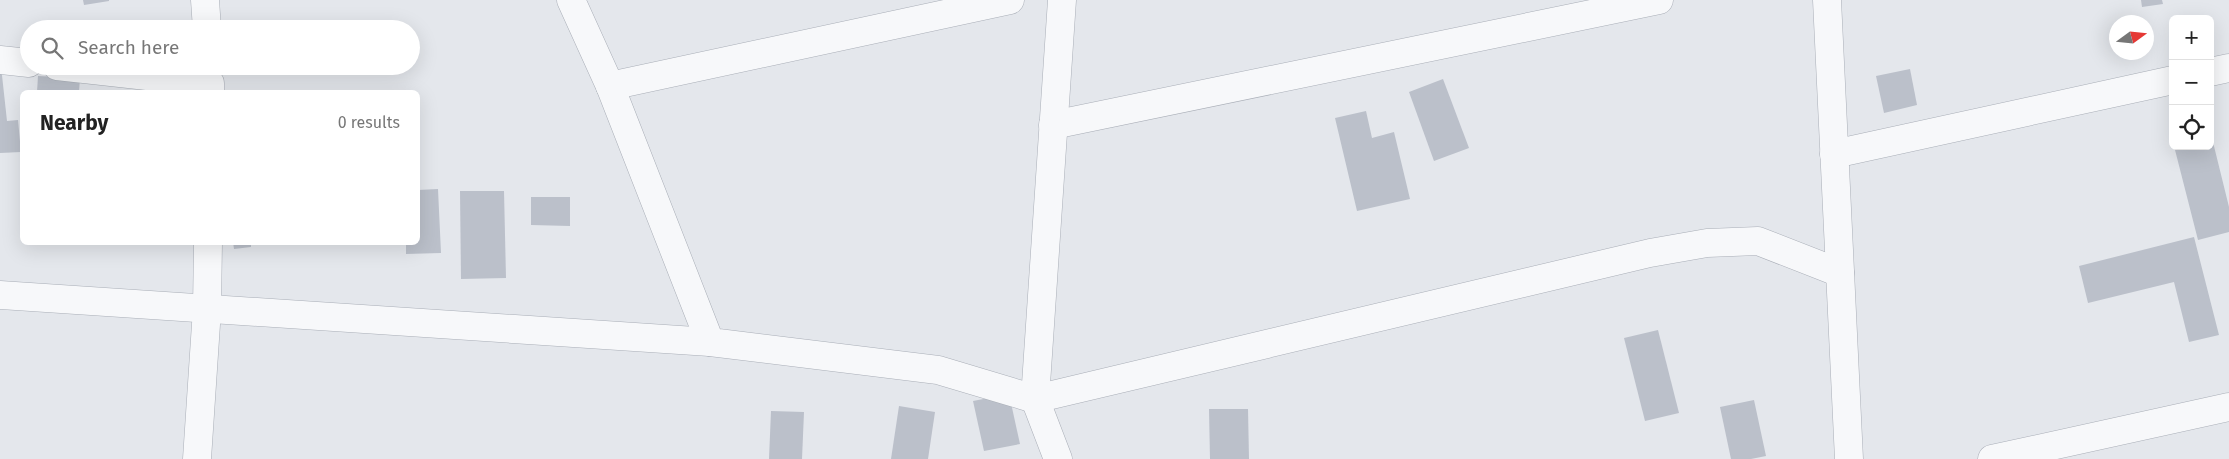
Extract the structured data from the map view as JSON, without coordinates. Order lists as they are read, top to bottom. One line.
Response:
{"north":"right","page":{"map_buttons":["+","−"],"search":"Search here","heading":["Nearby","0 results"]}}
